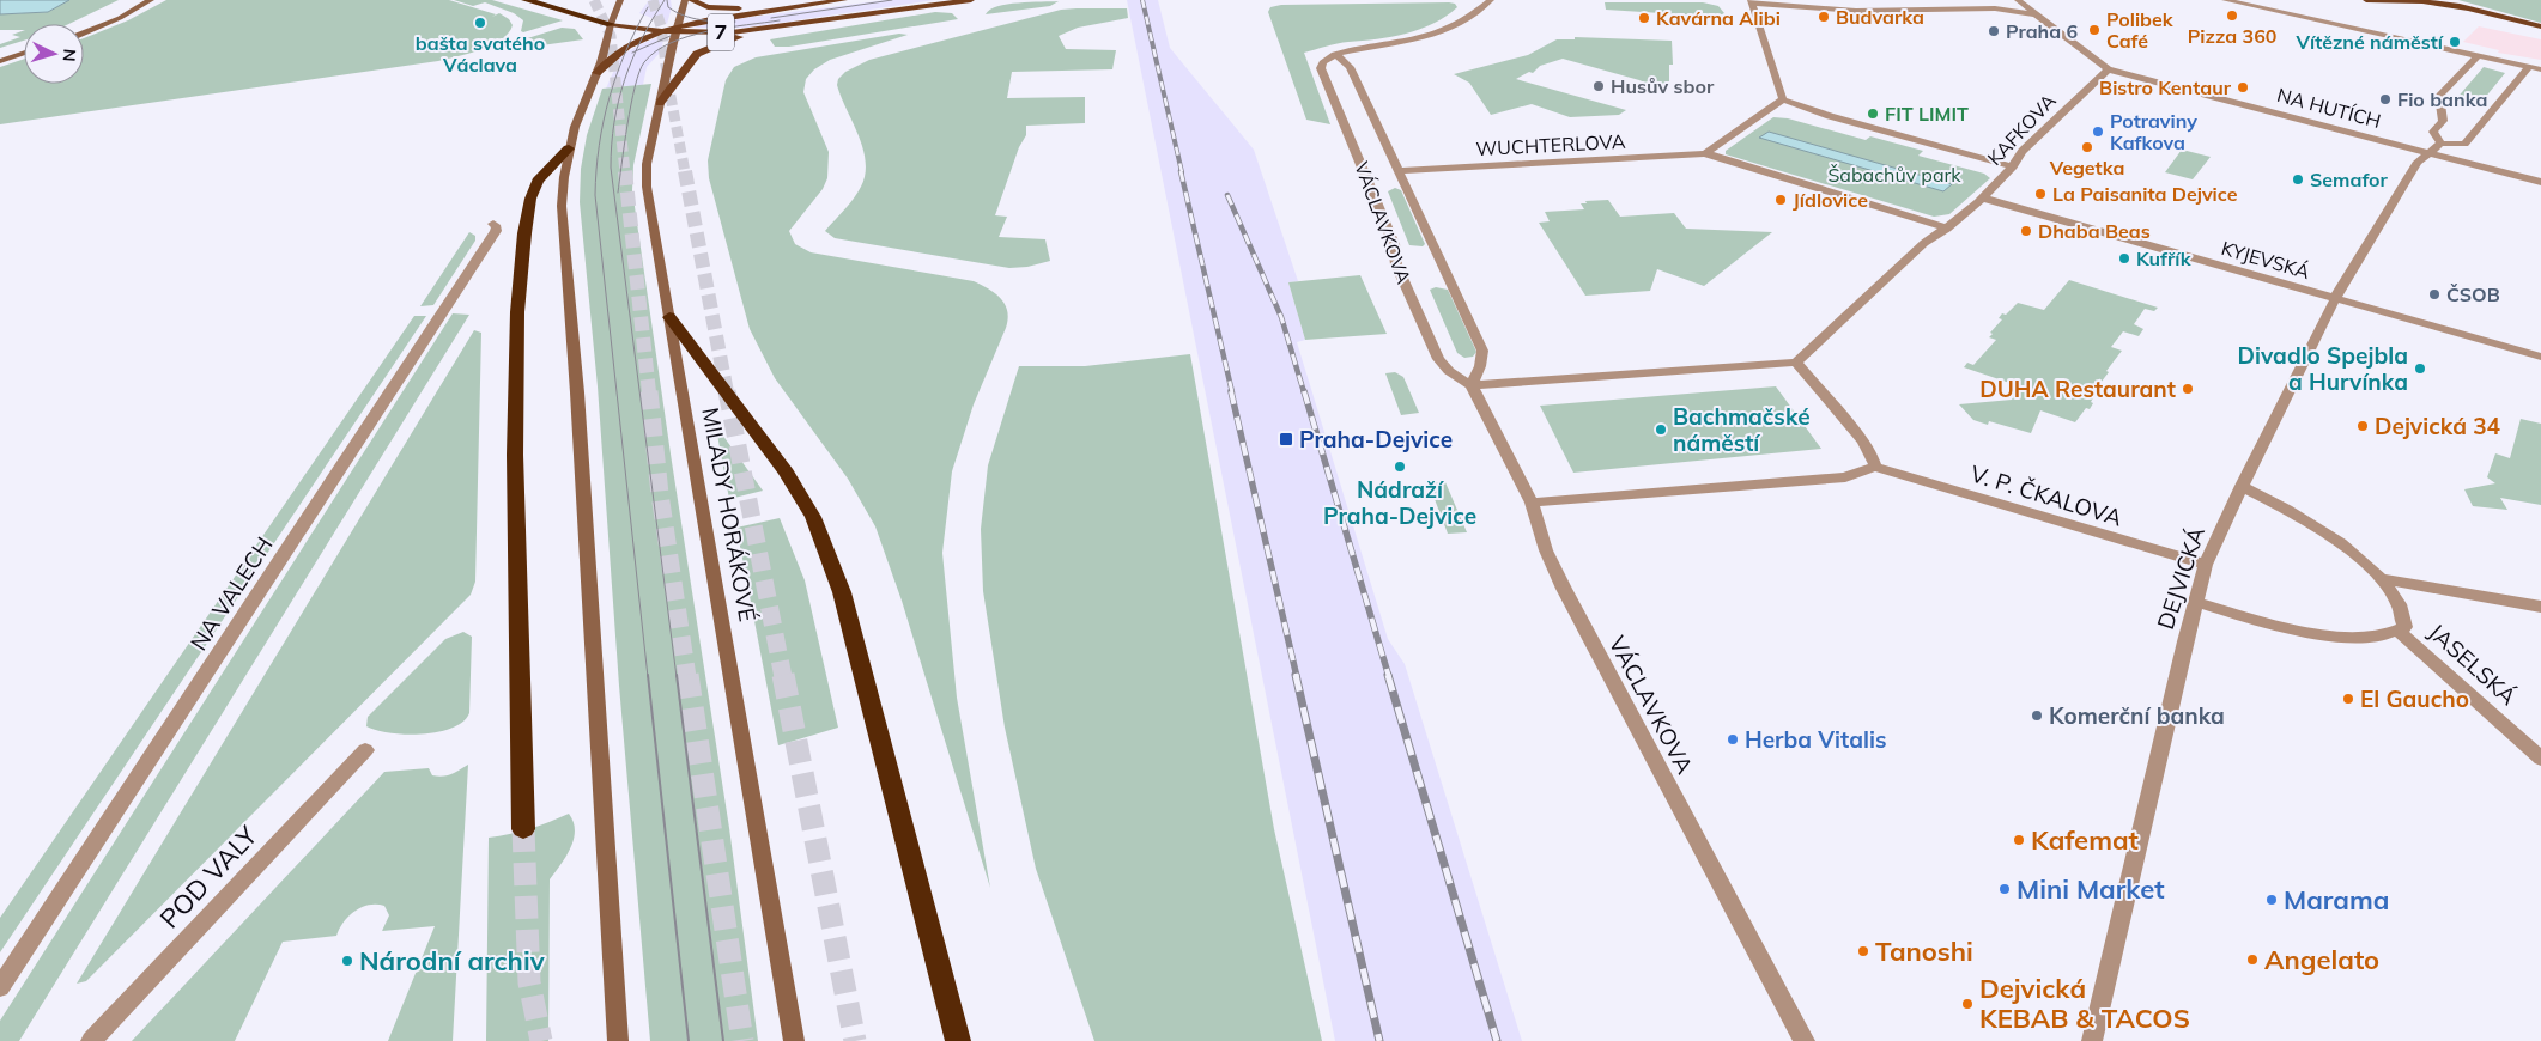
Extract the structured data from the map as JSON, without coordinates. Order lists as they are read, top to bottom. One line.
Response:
{"streets":{"main road":["7","MILADY HORÁKOVÉ"],"street":["NA HUTÍCH","KAFKOVA","WUCHTERLOVA","VÁCLAVKOVA","KYJEVSKÁ","V. P. ČKALOVA","DEJVICKÁ","NA VALECH","JASELSKÁ","POD VALY"]},"crossings":[["7","MILADY HORÁKOVÉ"],["NA HUTÍCH","KAFKOVA"],["NA HUTÍCH","DEJVICKÁ"],["KAFKOVA","WUCHTERLOVA"],["KAFKOVA","KYJEVSKÁ"],["WUCHTERLOVA","VÁCLAVKOVA"],["KYJEVSKÁ","DEJVICKÁ"],["V. P. ČKALOVA","DEJVICKÁ"]],"parks":["Šabachův park"],"places":{"other":["Pizza 360","Budvarka","Kavárna Alibi","bašta svatého Václava","Polibek Café","Praha 6","Vítězné náměstí","Husův sbor","Bistro Kentaur","Fio banka","FIT LIMIT","Potraviny Kafkova","Vegetka","Semafor","La Paisanita Dejvice","Jídlovice","Dhaba Beas","Kufřík","ČSOB","Divadlo Spejbla a Hurvínka","DUHA Restaurant","Dejvická 34","Bachmačské náměstí","Nádraží Praha-Dejvice","El Gaucho","Komerční banka","Herba Vitalis","Kafemat","Mini Market","Marama","Tanoshi","Angelato","Národní archiv","Dejvická KEBAB & TACOS"],"transit":["Praha-Dejvice"]},"north":"right"}
